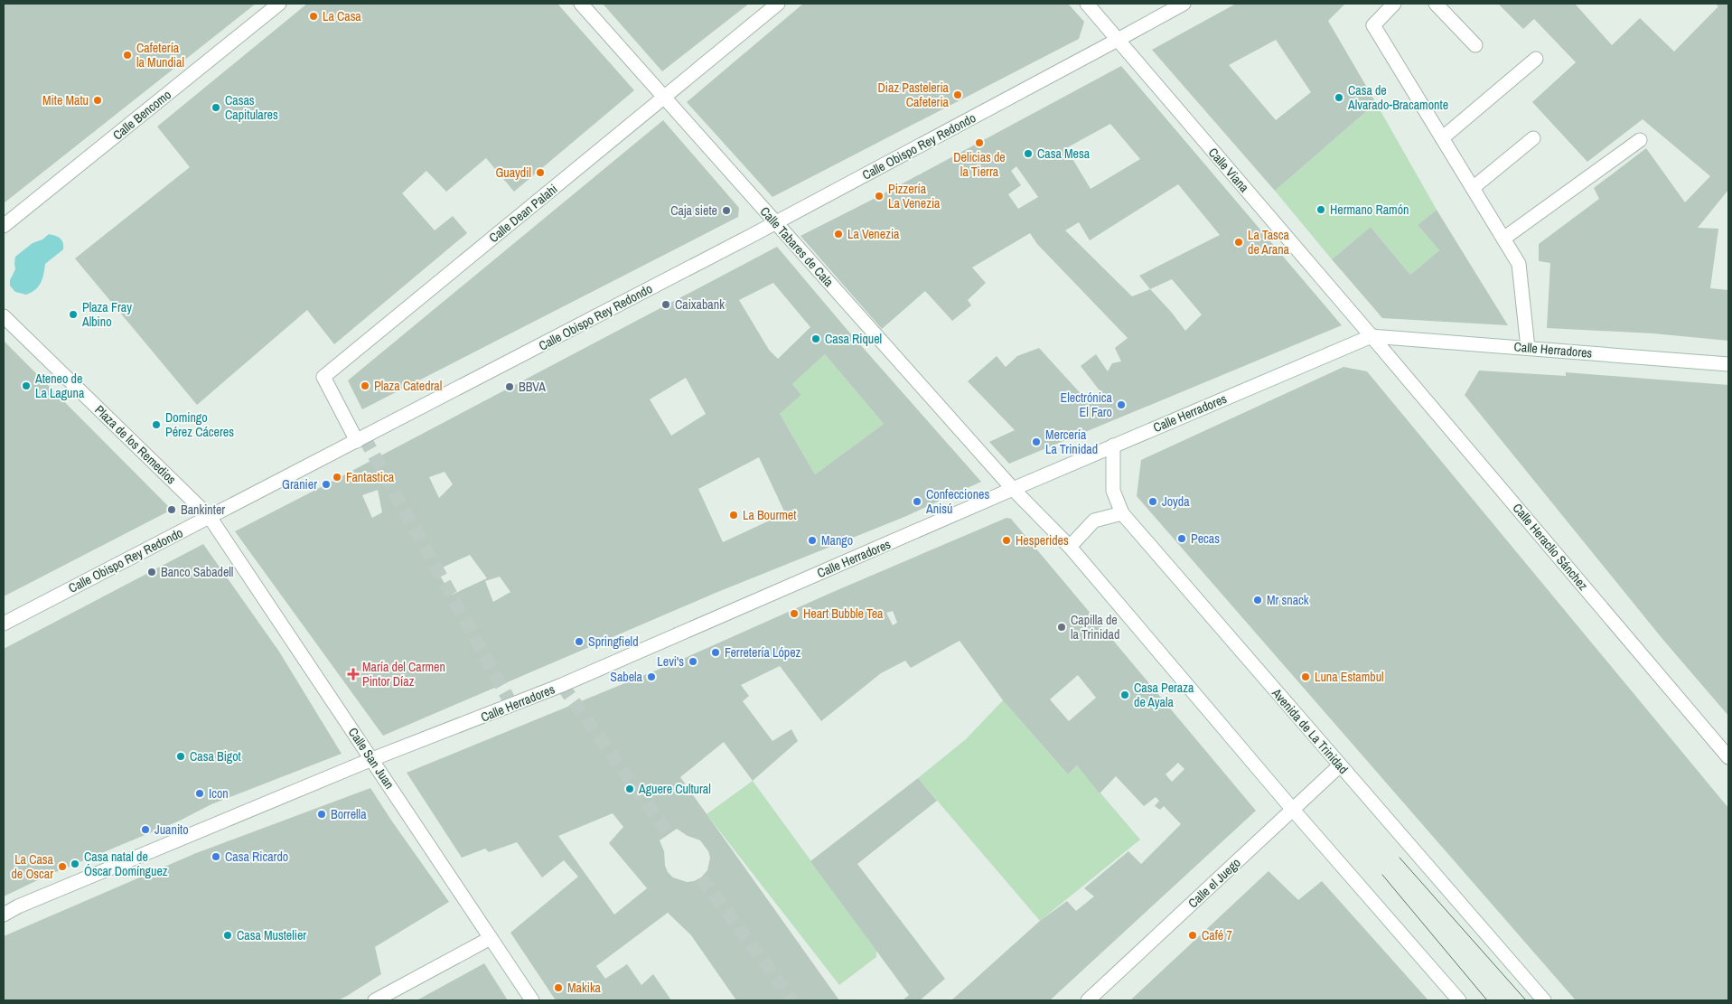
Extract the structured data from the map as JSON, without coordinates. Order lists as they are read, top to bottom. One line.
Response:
{"streets":{"street":["Calle Bencomo","Calle Obispo Rey Redondo","Calle Viana","Calle Dean Palahi","Calle Tabares de Cala","Calle Herradores","Plaza de los Remedios","Calle Heraclio Sánchez","Avenida de La Trinidad","Calle San Juan","Calle el Juego"]},"crossings":[["Calle Obispo Rey Redondo","Calle Viana"],["Calle Obispo Rey Redondo","Calle Dean Palahi"],["Calle Obispo Rey Redondo","Calle Tabares de Cala"],["Calle Obispo Rey Redondo","Plaza de los Remedios"],["Calle Obispo Rey Redondo","Calle San Juan"],["Calle Viana","Calle Herradores"],["Calle Viana","Calle Heraclio Sánchez"],["Calle Dean Palahi","Calle Tabares de Cala"],["Calle Tabares de Cala","Calle Herradores"],["Calle Herradores","Calle Heraclio Sánchez"],["Calle Herradores","Avenida de La Trinidad"],["Calle Herradores","Calle San Juan"],["Plaza de los Remedios","Calle San Juan"],["Avenida de La Trinidad","Calle el Juego"]],"places":{"other":["La Casa","Cafetería la Mundial","Diaz Pasteleria Cafeteria","Casa de Alvarado-Bracamonte","Mite Matu","Casas Capitulares","Delicias de la Tierra","Casa Mesa","Guaydil","Pizzería La Venezia","Hermano Ramón","Caja siete","La Venezia","La Tasca de Arana","Caixabank","Plaza Fray Albino","Casa Riquel","Ateneo de La Laguna","Plaza Catedral","BBVA","Electrónica El Faro","Domingo Pérez Cáceres","Mercería La Trinidad","Fantastica","Granier","Confecciones Anisú","Joyda","Bankinter","La Bourmet","Pecas","Mango","Hesperides","Banco Sabadell","Mr snack","Heart Bubble Tea","Capilla de la Trinidad","Springfield","Ferretería López","Levi's","Sabela","Luna Estambul","Casa Peraza de Ayala","Casa Bigot","Aguere Cultural","Icon","Borrella","Juanito","Casa Ricardo","Casa natal de Óscar Domínguez","La Casa de Oscar","Casa Mustelier","Café 7","Makika"],"health":["María del Carmen Pintor Díaz"]}}
